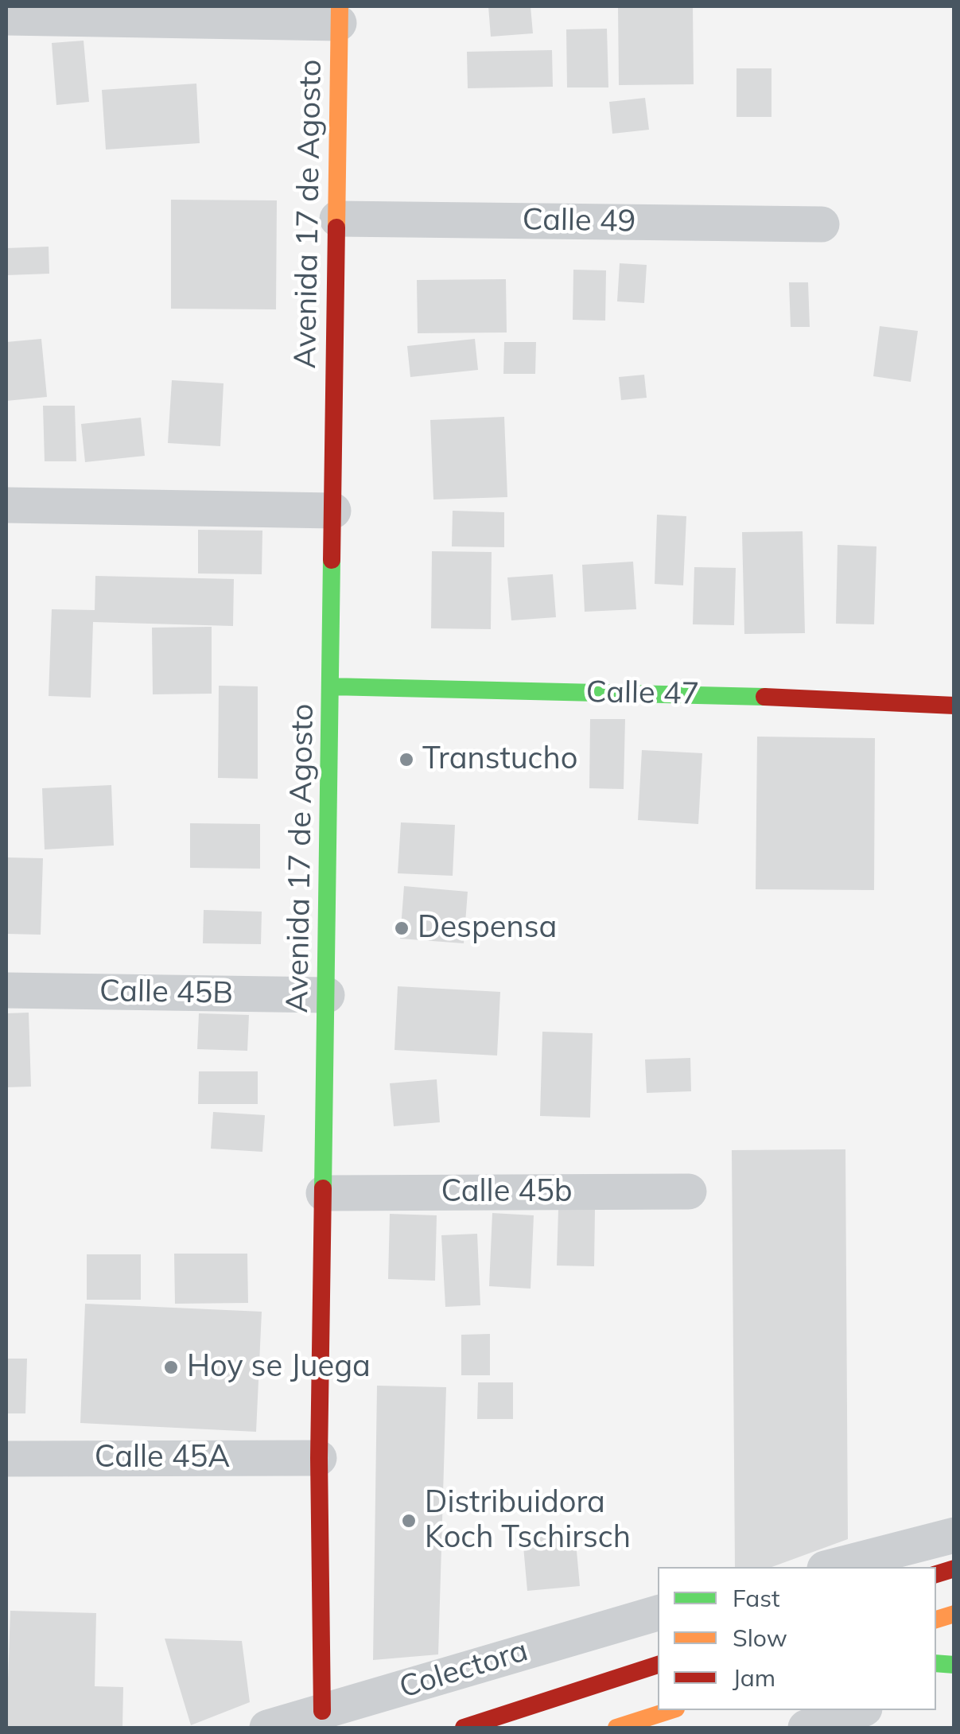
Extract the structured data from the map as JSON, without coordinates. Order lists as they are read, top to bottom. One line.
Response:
{"streets":{"main road":["Avenida 17 de Agosto","Calle 47"],"street":["Calle 49","Calle 45B","Calle 45b","Calle 45A","Colectora"]},"crossings":[["Avenida 17 de Agosto","Calle 49"],["Avenida 17 de Agosto","Calle 47"],["Avenida 17 de Agosto","Calle 45B"],["Avenida 17 de Agosto","Calle 45b"],["Avenida 17 de Agosto","Calle 45A"],["Avenida 17 de Agosto","Colectora"]],"places":["Transtucho","Despensa","Hoy se Juega","Distribuidora Koch Tschirsch"],"legend":["Fast","Slow","Jam"]}
